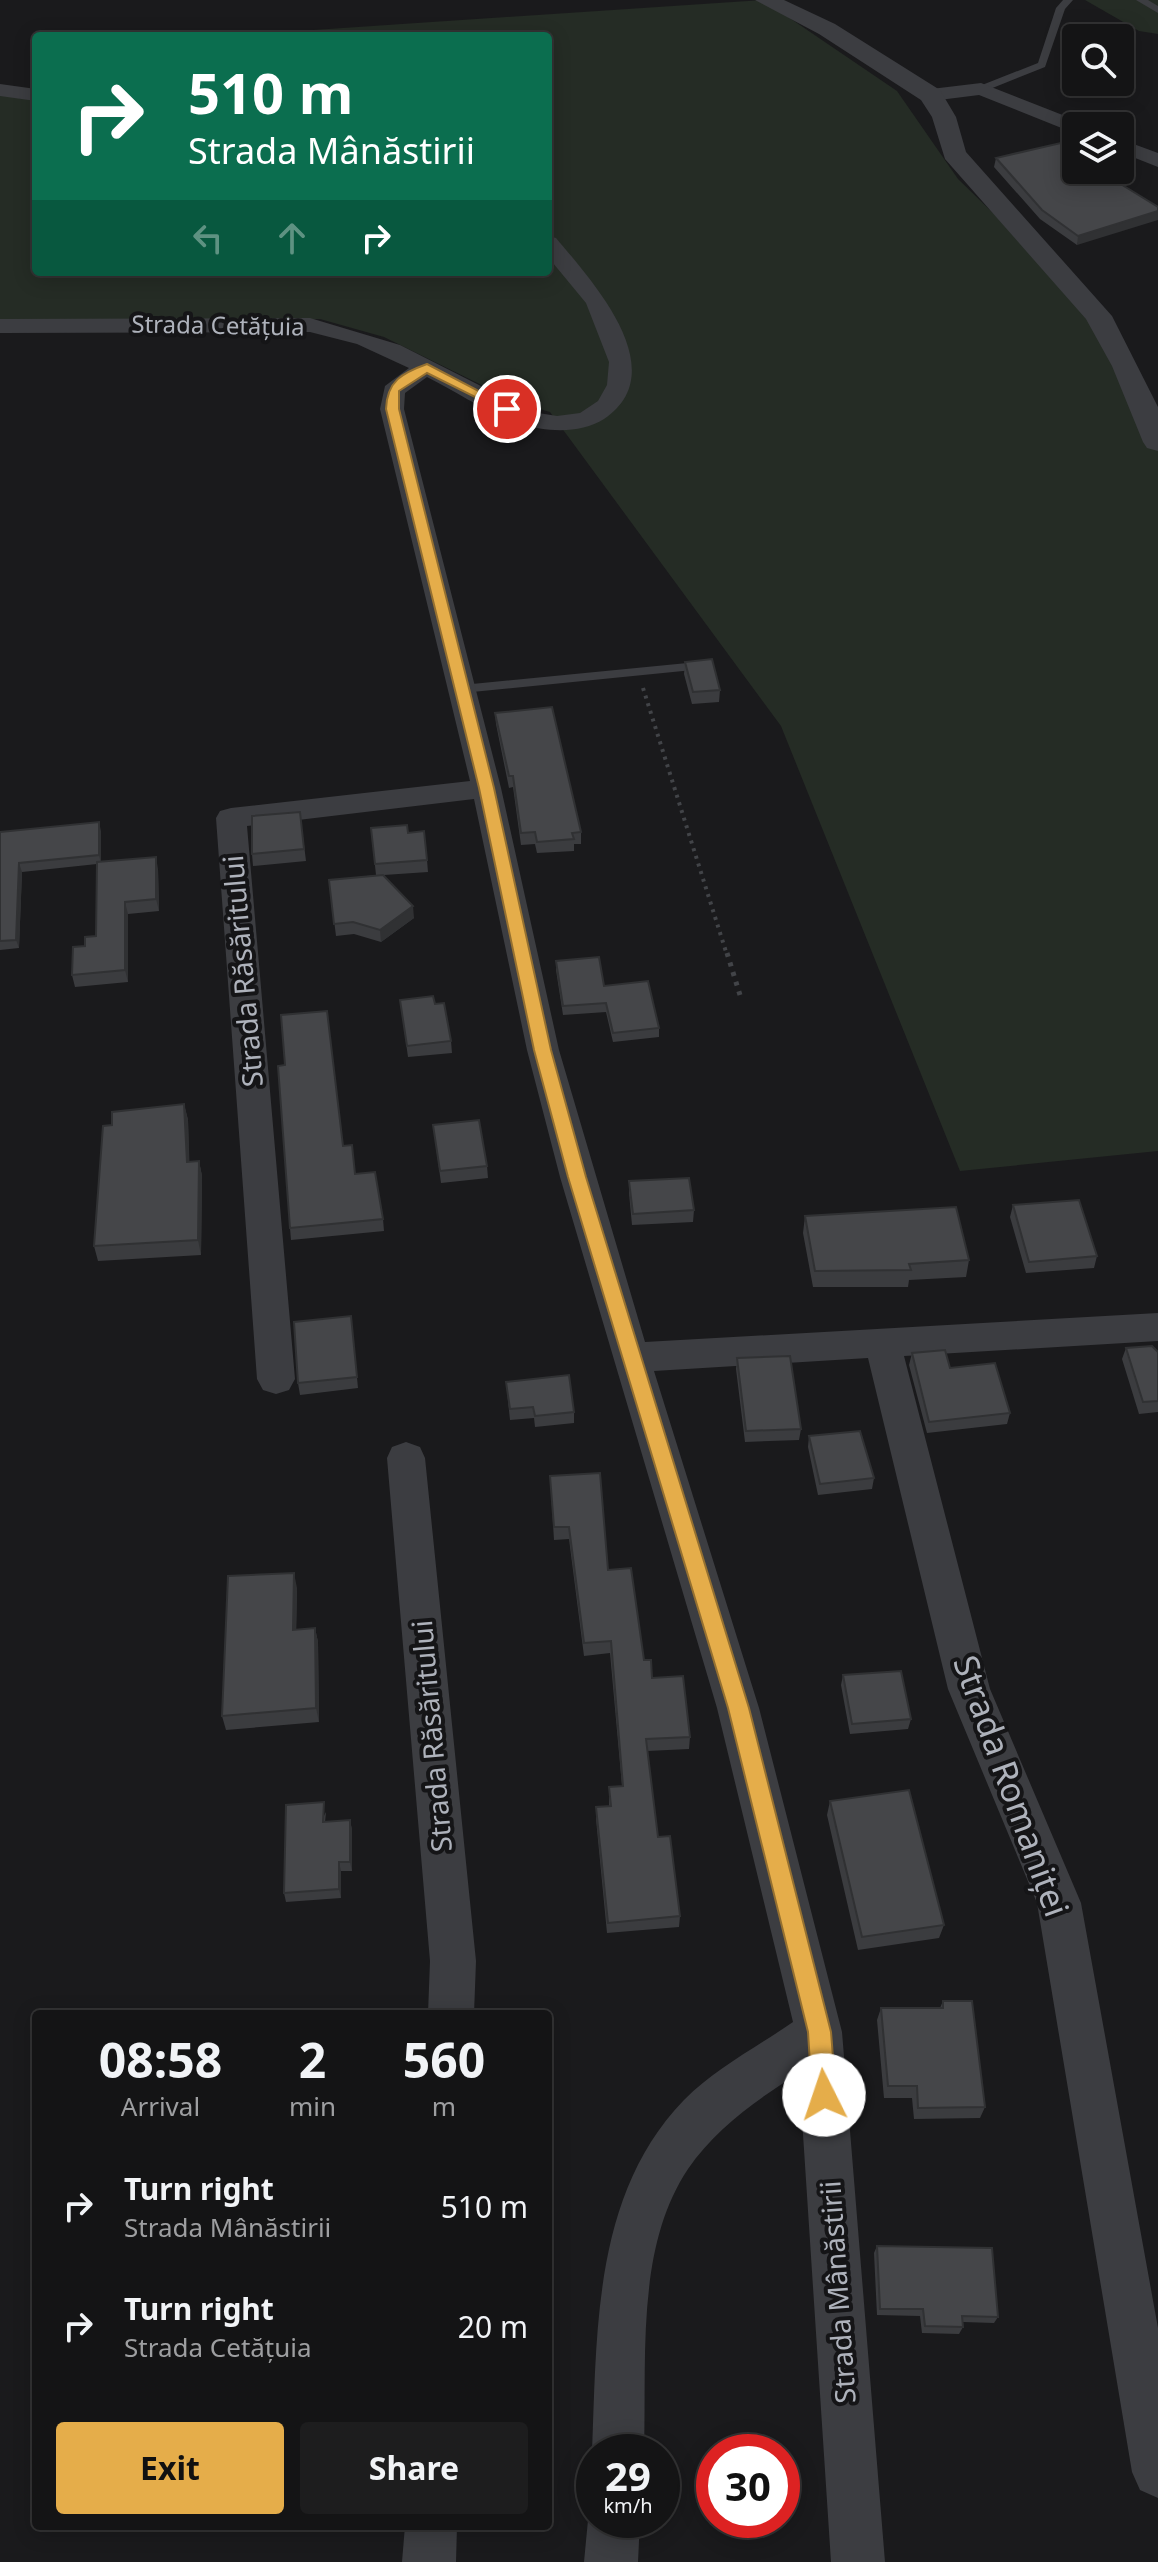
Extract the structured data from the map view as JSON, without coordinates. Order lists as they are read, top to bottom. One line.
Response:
{"streets":{"street":["Strada Cetățuia","Strada Răsăritului","Strada Romaniței","Strada Mânăstirii"]},"crossings":[["Strada Cetățuia","Strada Mânăstirii"],["Strada Răsăritului","Strada Mânăstirii"]],"page":{"turn":["510 m","Strada Mânăstirii"],"eta":["08:58","Arrival","2","min","560","m"],"list":[{"name":"Turn right","note":"Strada Mânăstirii","value":"510 m"},{"name":"Turn right","note":"Strada Cetățuia","value":"20 m"}],"buttons":["Exit","Share"],"speed":"29 km/h","limit":"30"}}
